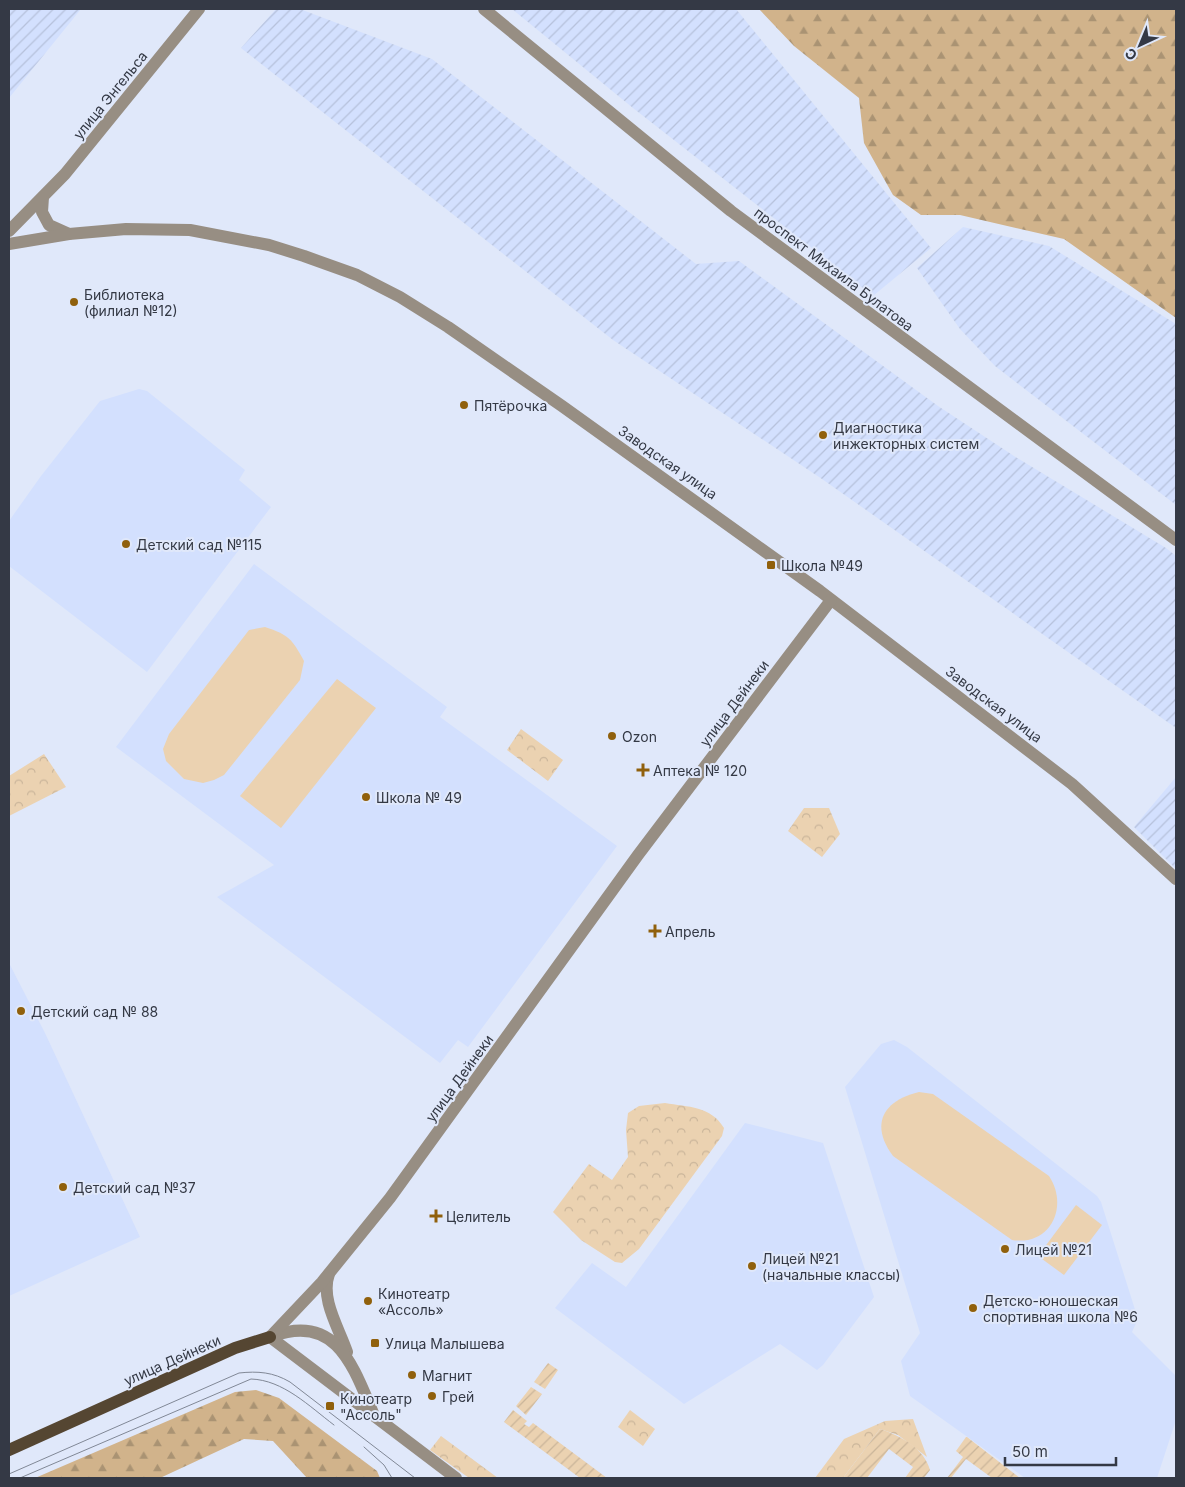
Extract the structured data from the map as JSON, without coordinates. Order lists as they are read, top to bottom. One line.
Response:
{"streets":{"main road":["улица Дейнеки"],"street":["улица Энгельса","проспект Михаила Булатова","Заводская улица"]},"crossings":[["Заводская улица","улица Дейнеки"]],"places":{"other":["Библиотека (филиал №12)","Пятёрочка","Диагностика инжекторных систем","Детский сад №115","Ozon","Школа № 49","Детский сад № 88","Детский сад №37","Лицей №21","Лицей №21 (начальные классы)","Кинотеатр «Ассоль»","Детско-юношеская спортивная школа №6","Магнит","Грей"],"transit":["Школа №49","Улица Малышева","Кинотеатр \"Ассоль\""],"health":["Аптека № 120","Апрель","Целитель"]},"scale_bar":"50 m","north":"bottom left"}
